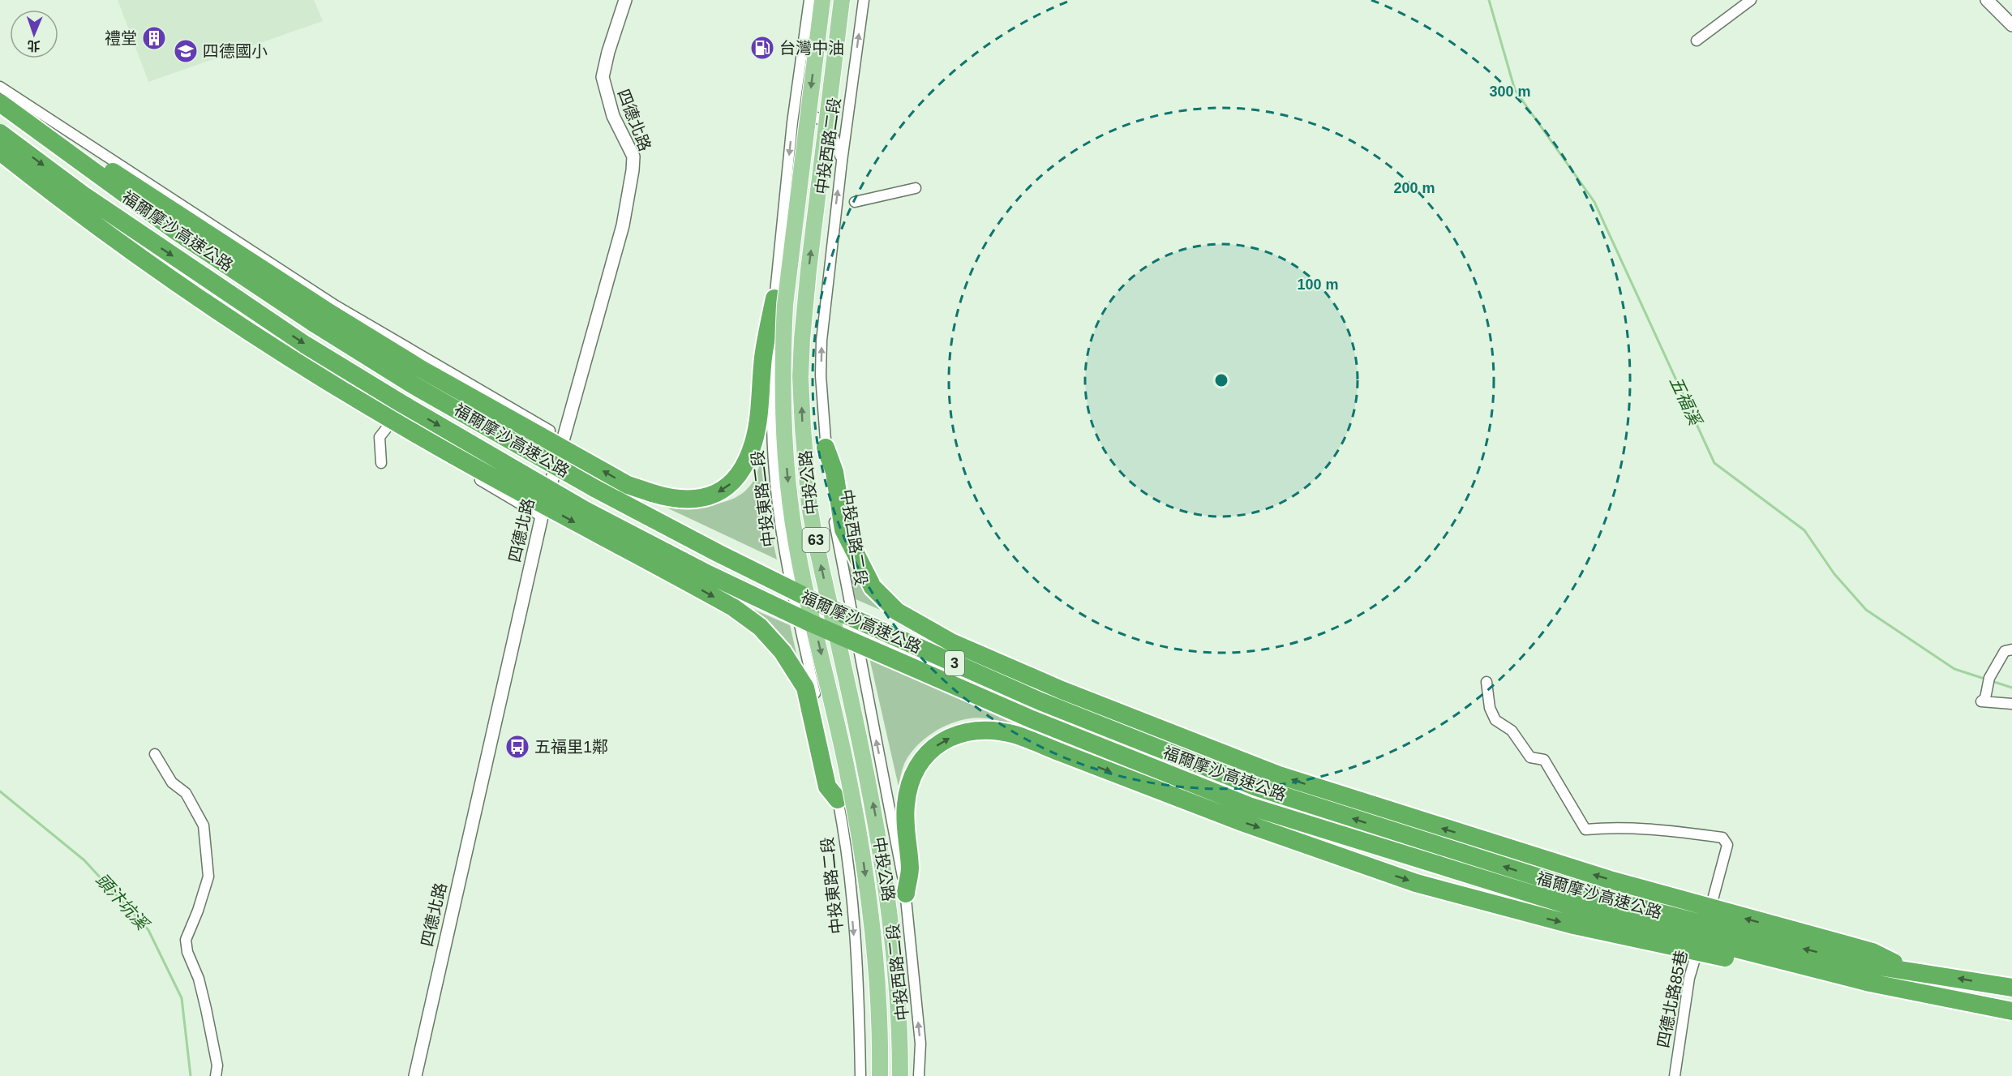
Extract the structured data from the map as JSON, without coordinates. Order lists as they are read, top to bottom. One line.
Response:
{"streets":{"highway":["福爾摩沙高速公路","3"],"main road":["中投公路","63"],"street":["四德北路","中投西路二段","中投東路二段","四德北路85巷"]},"one_way":["中投西路二段","中投東路二段"],"water":["五福溪","頭汴坑溪"],"places":{"building":["禮堂"],"fuel station":["台灣中油"],"school or university":["四德國小"],"bus stop":["五福里1鄰"]},"north":"bottom","rings":["300 m","200 m","100 m"]}
